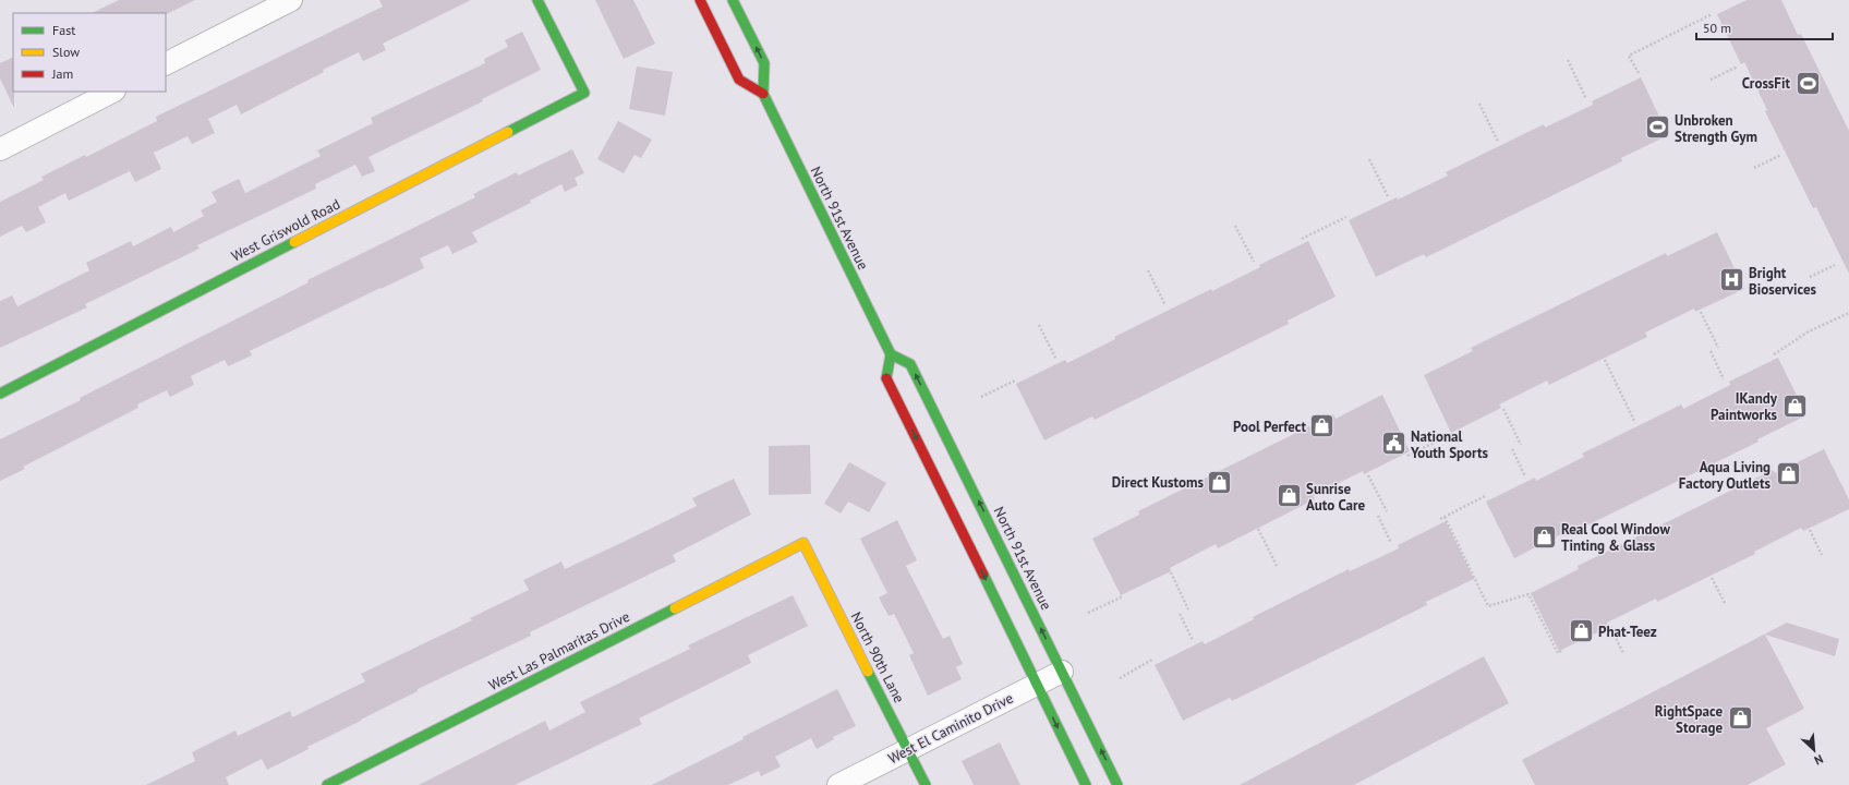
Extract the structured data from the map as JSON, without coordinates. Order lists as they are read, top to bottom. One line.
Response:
{"streets":{"street":["North 91st Avenue","West Griswold Road","West Las Palmaritas Drive","North 90th Lane","West El Caminito Drive"]},"crossings":[["North 91st Avenue","West El Caminito Drive"],["West Las Palmaritas Drive","North 90th Lane"],["North 90th Lane","West El Caminito Drive"]],"places":{"sports":["CrossFit","Unbroken Strength Gym"],"hospital":["Bright Bioservices"],"shop":["IKandy Paintworks","Pool Perfect","Aqua Living Factory Outlets","Direct Kustoms","Sunrise Auto Care","Real Cool Window Tinting & Glass","Phat-Teez","RightSpace Storage"],"public building":["National Youth Sports"]},"legend":["Fast","Slow","Jam"],"scale_bar":"50 m","north":"bottom right"}
